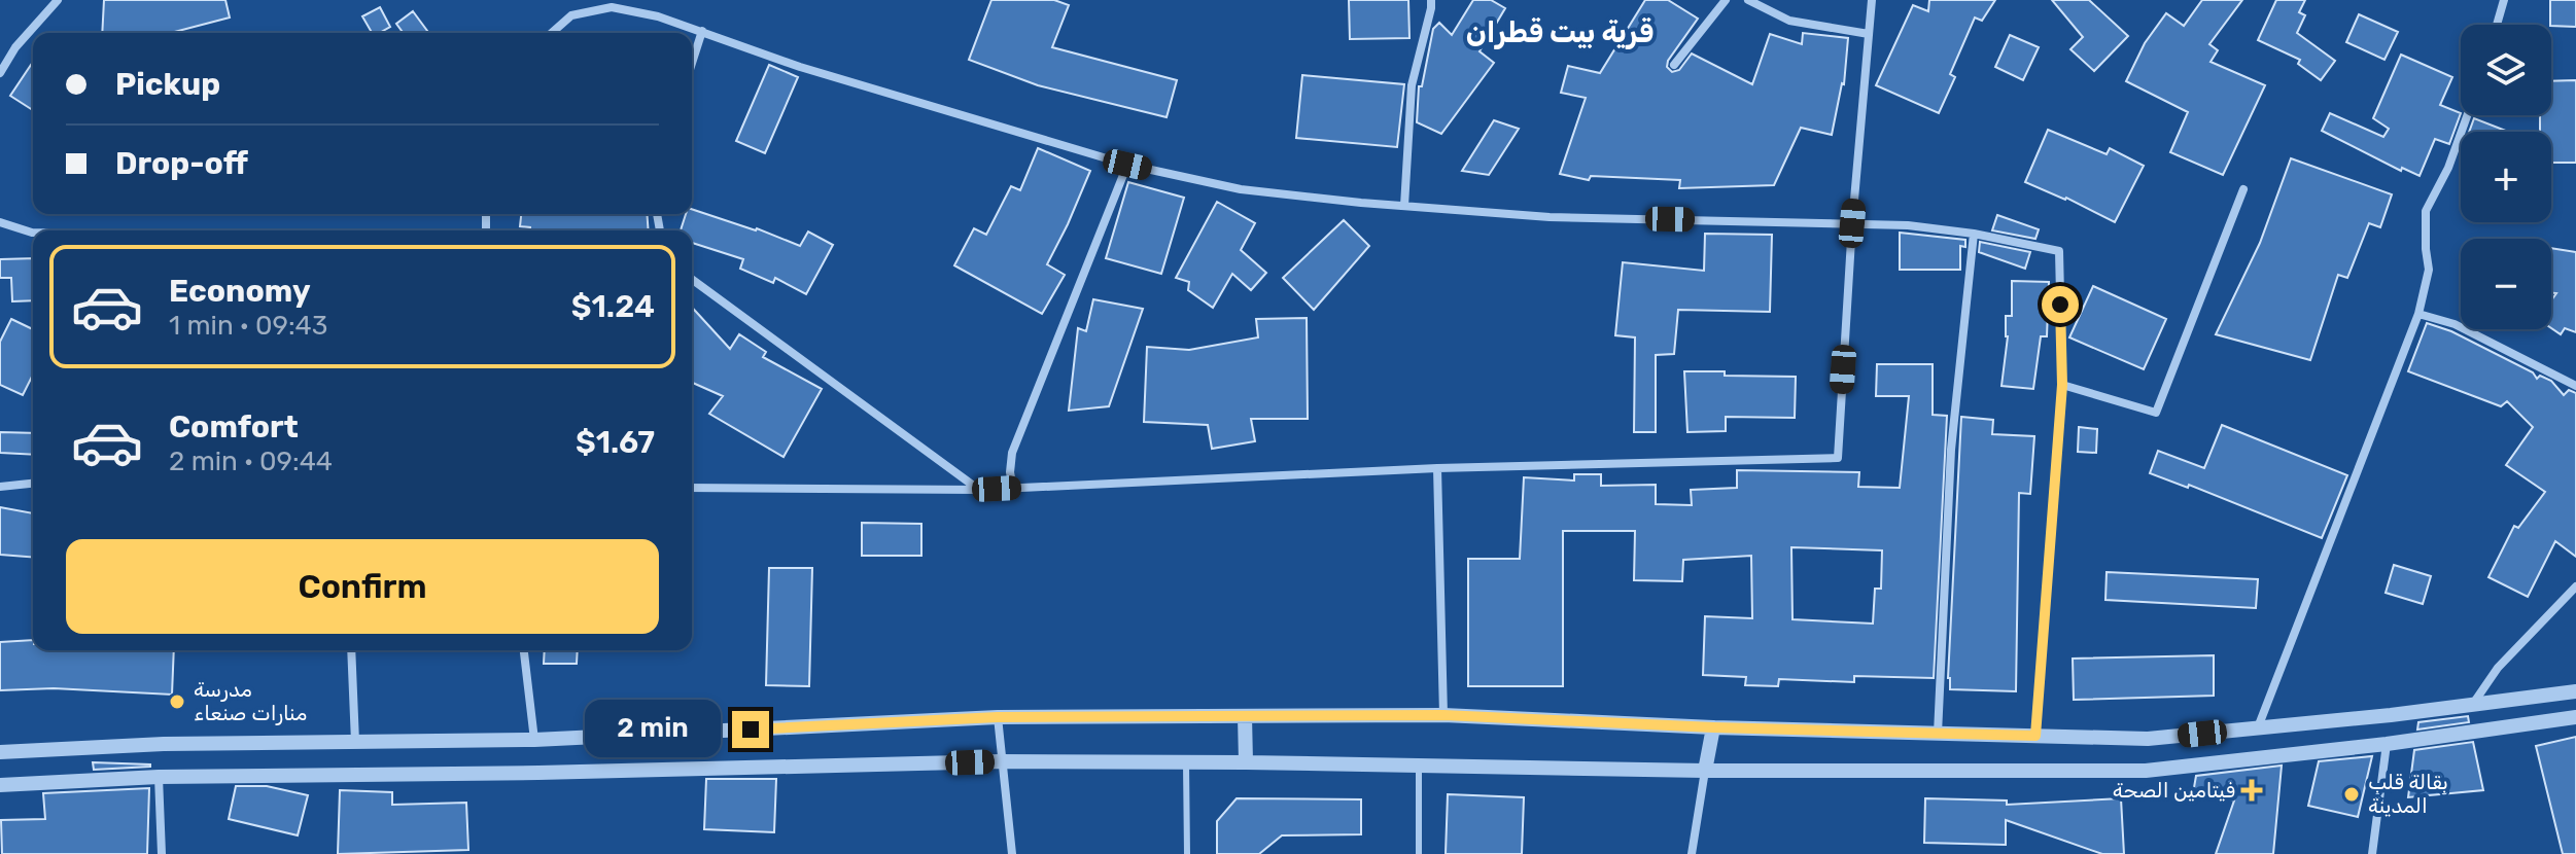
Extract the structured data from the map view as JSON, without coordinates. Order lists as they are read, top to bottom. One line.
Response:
{"districts":["قرية بيت قطران"],"places":{"other":["مدرسة منارات صنعاء","بقالة قلب المدينة"],"health":["فيتامين الصحة"]},"page":{"map_buttons":["+","−"],"banner":["Pickup","Drop-off"],"list":[{"name":"Economy","note":"1 min · 09:43","value":"$1.24"},{"name":"Comfort","note":"2 min · 09:44","value":"$1.67"}],"buttons":"Confirm","bubble":"2 min"}}
